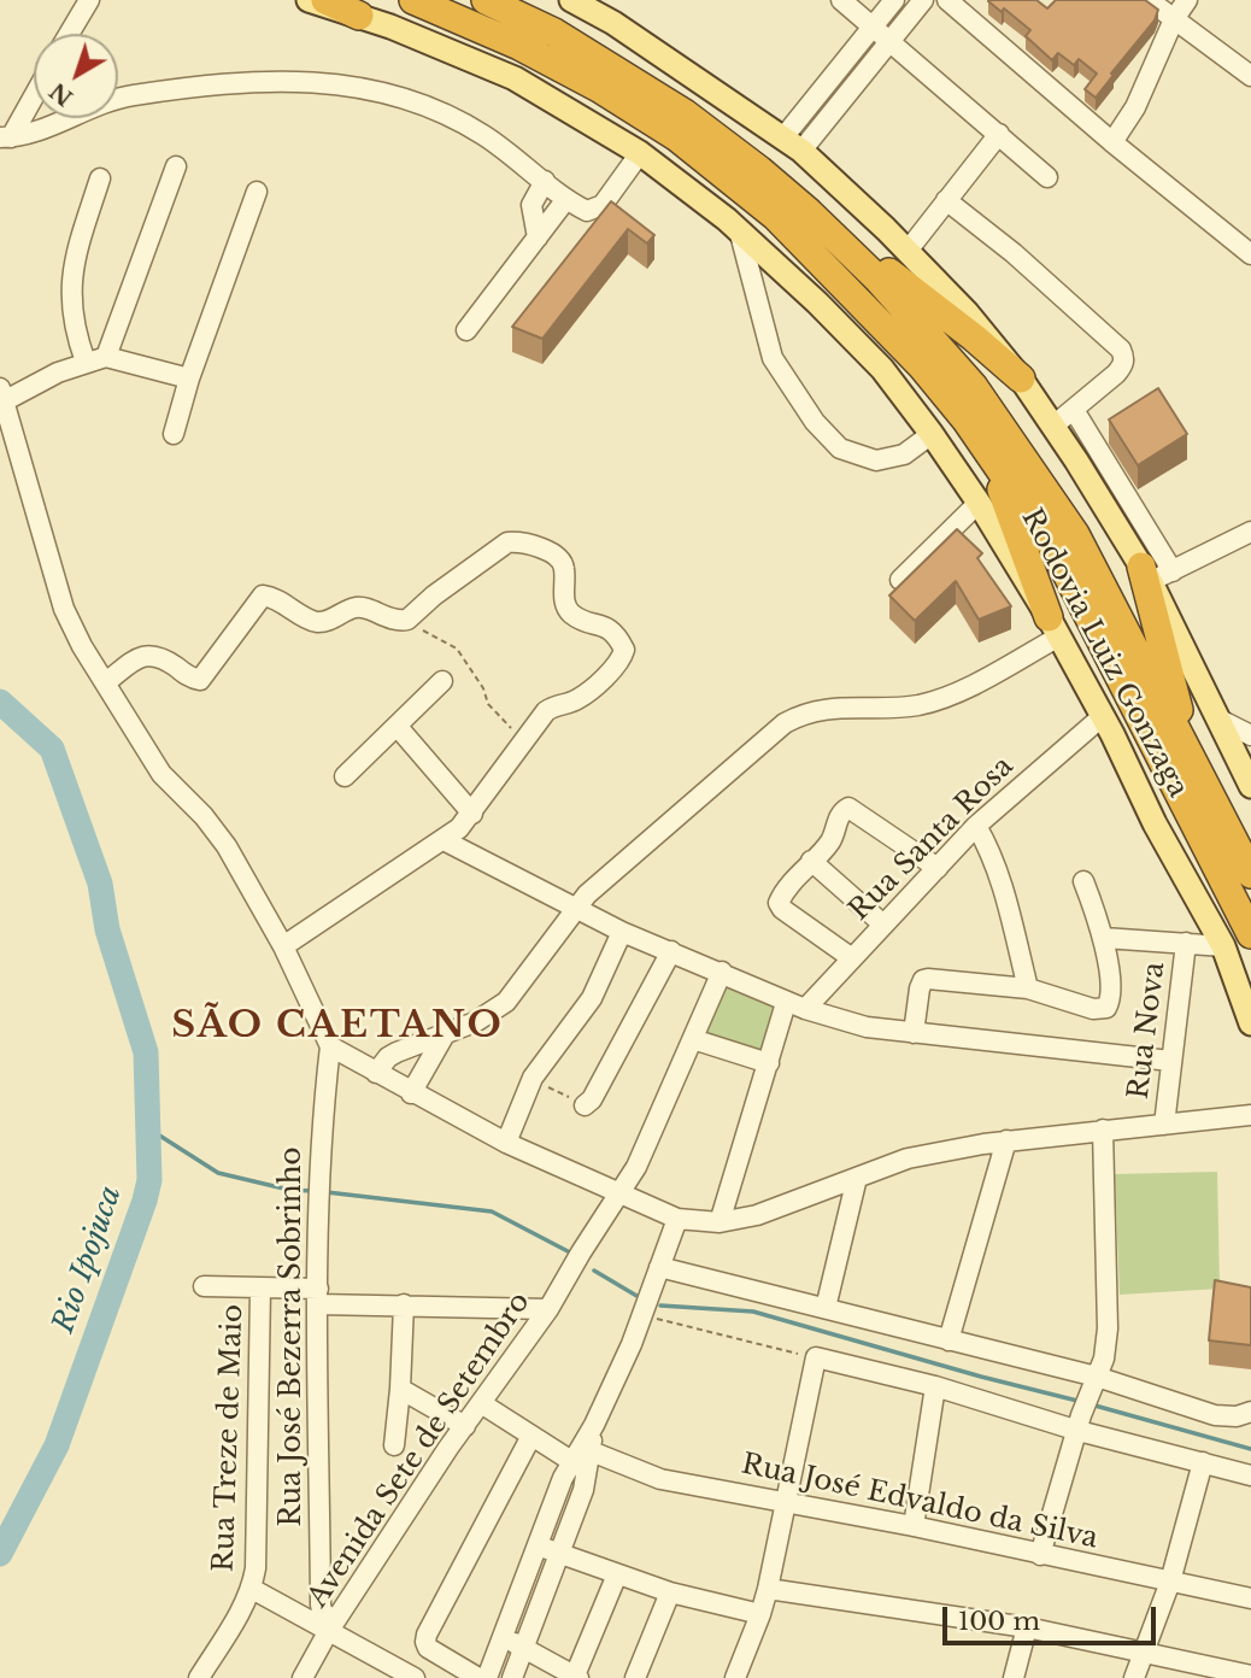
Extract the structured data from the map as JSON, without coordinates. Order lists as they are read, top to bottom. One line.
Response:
{"streets":{"highway":["Rodovia Luiz Gonzaga"],"street":["Rua Santa Rosa","Rua Nova","Rua José Bezerra Sobrinho","Rua Treze de Maio","Avenida Sete de Setembro","Rua José Edvaldo da Silva"]},"crossings":[["Rua José Bezerra Sobrinho","Avenida Sete de Setembro"],["Avenida Sete de Setembro","Rua José Edvaldo da Silva"]],"districts":["SÃO CAETANO"],"water":["Rio Ipojuca"],"scale_bar":"100 m","north":"bottom left"}
